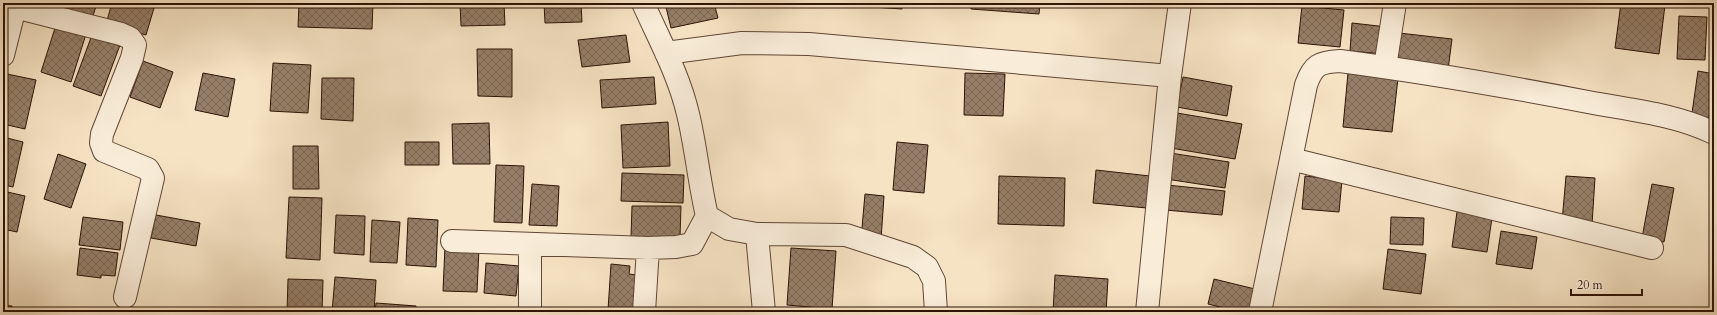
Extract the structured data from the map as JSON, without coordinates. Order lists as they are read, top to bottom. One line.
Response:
{"scale_bar":"20 m"}
